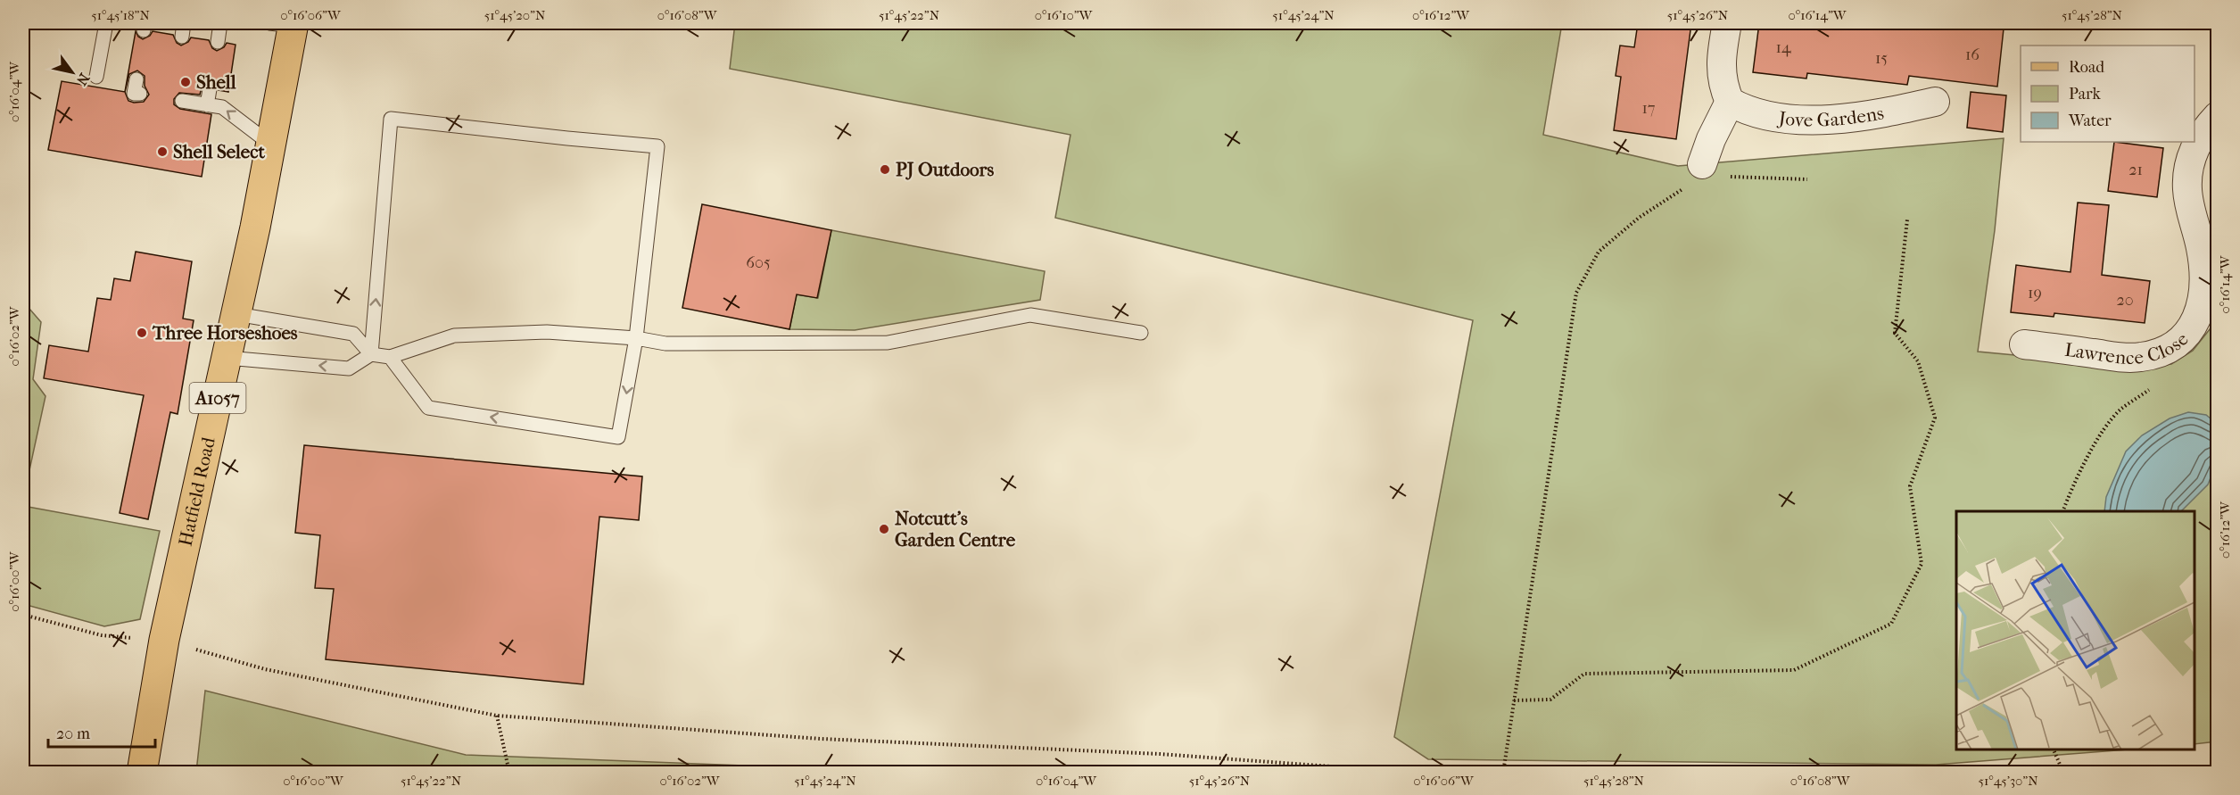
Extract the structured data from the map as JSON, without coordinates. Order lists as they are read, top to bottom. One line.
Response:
{"streets":{"main road":["A1057","Hatfield Road"],"street":["Jove Gardens","Lawrence Close"]},"places":["Shell","Shell Select","PJ Outdoors","Three Horseshoes","Notcutt's Garden Centre"],"house_numbers":["14","16","15","17","21","605","19","20"],"legend":["Road","Park","Water"],"scale_bar":"20 m","north":"bottom right","coordinates":["51°45'18\"N","0°16'06\"W","51°45'20\"N","0°16'08\"W","51°45'22\"N","0°16'10\"W","51°45'24\"N","0°16'12\"W","51°45'26\"N","0°16'14\"W","51°45'28\"N","0°16'04\"W","0°16'02\"W","0°16'00\"W","51°45'30\"N"]}
